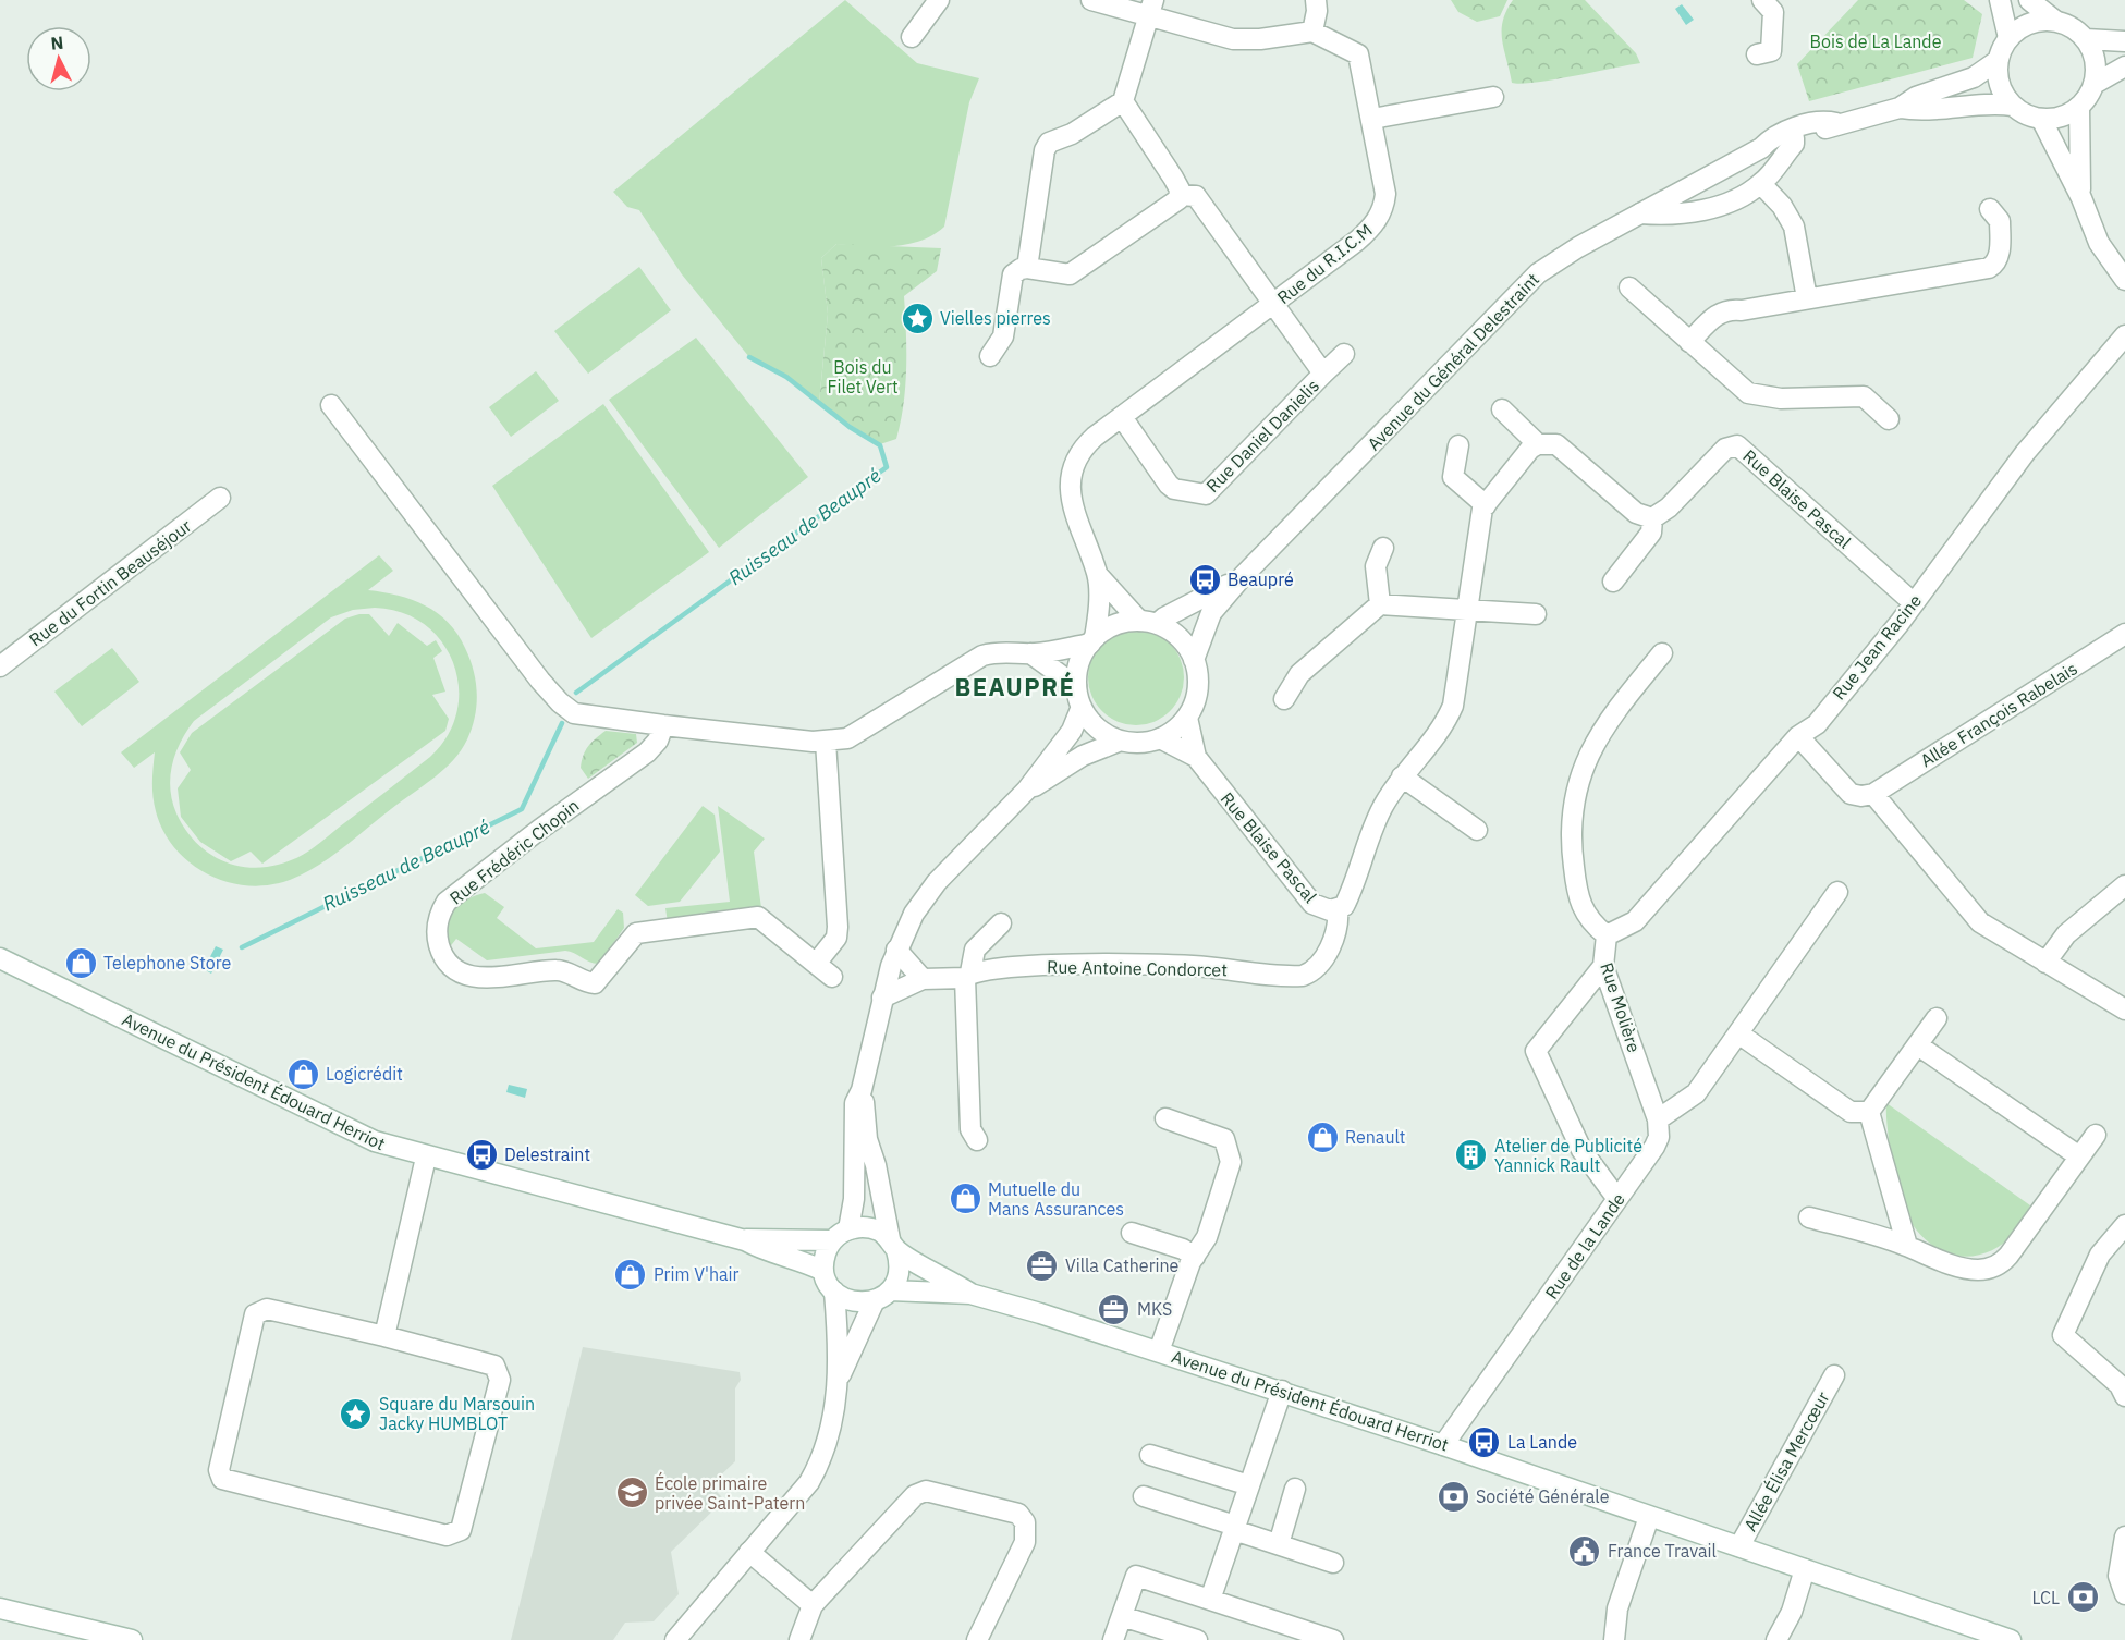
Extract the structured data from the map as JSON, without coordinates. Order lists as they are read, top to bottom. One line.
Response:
{"streets":{"street":["Rue du R.I.C.M","Avenue du Général Delestraint","Rue Daniel Danielis","Rue Blaise Pascal","Rue du Fortin Beauséjour","Rue Jean Racine","Allée François Rabelais","Rue Frédéric Chopin","Rue Antoine Condorcet","Rue Molière","Avenue du Président Édouard Herriot","Rue de la Lande","Allée Élisa Mercœur"]},"crossings":[["Rue du R.I.C.M","Avenue du Général Delestraint"],["Rue du R.I.C.M","Rue Daniel Danielis"],["Rue du R.I.C.M","Rue Blaise Pascal"],["Avenue du Général Delestraint","Rue Blaise Pascal"],["Rue Blaise Pascal","Rue Jean Racine"],["Rue Blaise Pascal","Rue Antoine Condorcet"],["Rue Jean Racine","Rue Molière"],["Rue Molière","Rue de la Lande"],["Avenue du Président Édouard Herriot","Rue de la Lande"],["Avenue du Président Édouard Herriot","Allée Élisa Mercœur"]],"districts":["BEAUPRÉ"],"water":["Ruisseau de Beaupré"],"parks":["Bois de La Lande","Bois du Filet Vert"],"places":{"place":["Vielles pierres","Square du Marsouin Jacky HUMBLOT"],"bus stop":["Beaupré","Delestraint","La Lande"],"shop":["Telephone Store","Logicrédit","Renault","Mutuelle du Mans Assurances","Prim V'hair"],"building":["Atelier de Publicité Yannick Rault"],"office":["Villa Catherine","MKS"],"school or university":["École primaire privée Saint-Patern"],"bank":["Société Générale","LCL"],"public building":["France Travail"]},"north":"top"}
